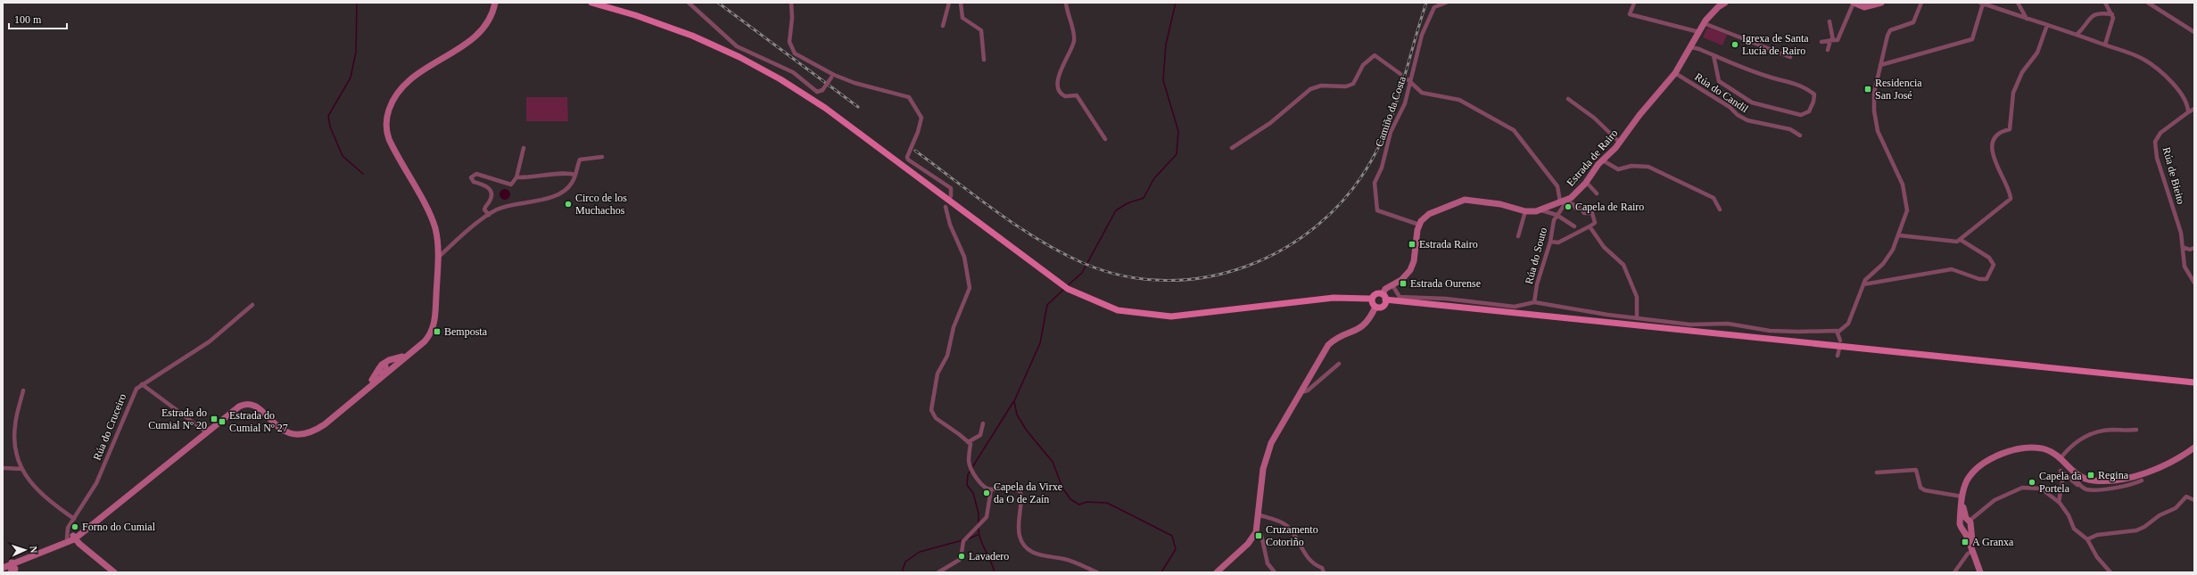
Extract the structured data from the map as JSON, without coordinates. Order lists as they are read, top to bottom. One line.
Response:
{"streets":{"street":["Rúa do Candil","Camiño da Costa","Estrada de Rairo","Rúa de Bieito","Rúa do Souto","Rúa do Cruceiro"]},"crossings":[["Rúa do Candil","Estrada de Rairo"],["Camiño da Costa","Estrada de Rairo"]],"places":{"other":["Igrexa de Santa Lucía de Rairo","Circo de los Muchachos","Capela de Rairo","Capela da Portela","Capela da Virxe da O de Zaín","Forno do Cumial","Lavadero"],"transit":["Residencia San José","Estrada Rairo","Estrada Ourense","Bemposta","Estrada do Cumial Nº 20","Estrada do Cumial Nº 27","Regina","Cruzamento Cotoriño","A Granxa"]},"scale_bar":"100 m","north":"right"}
